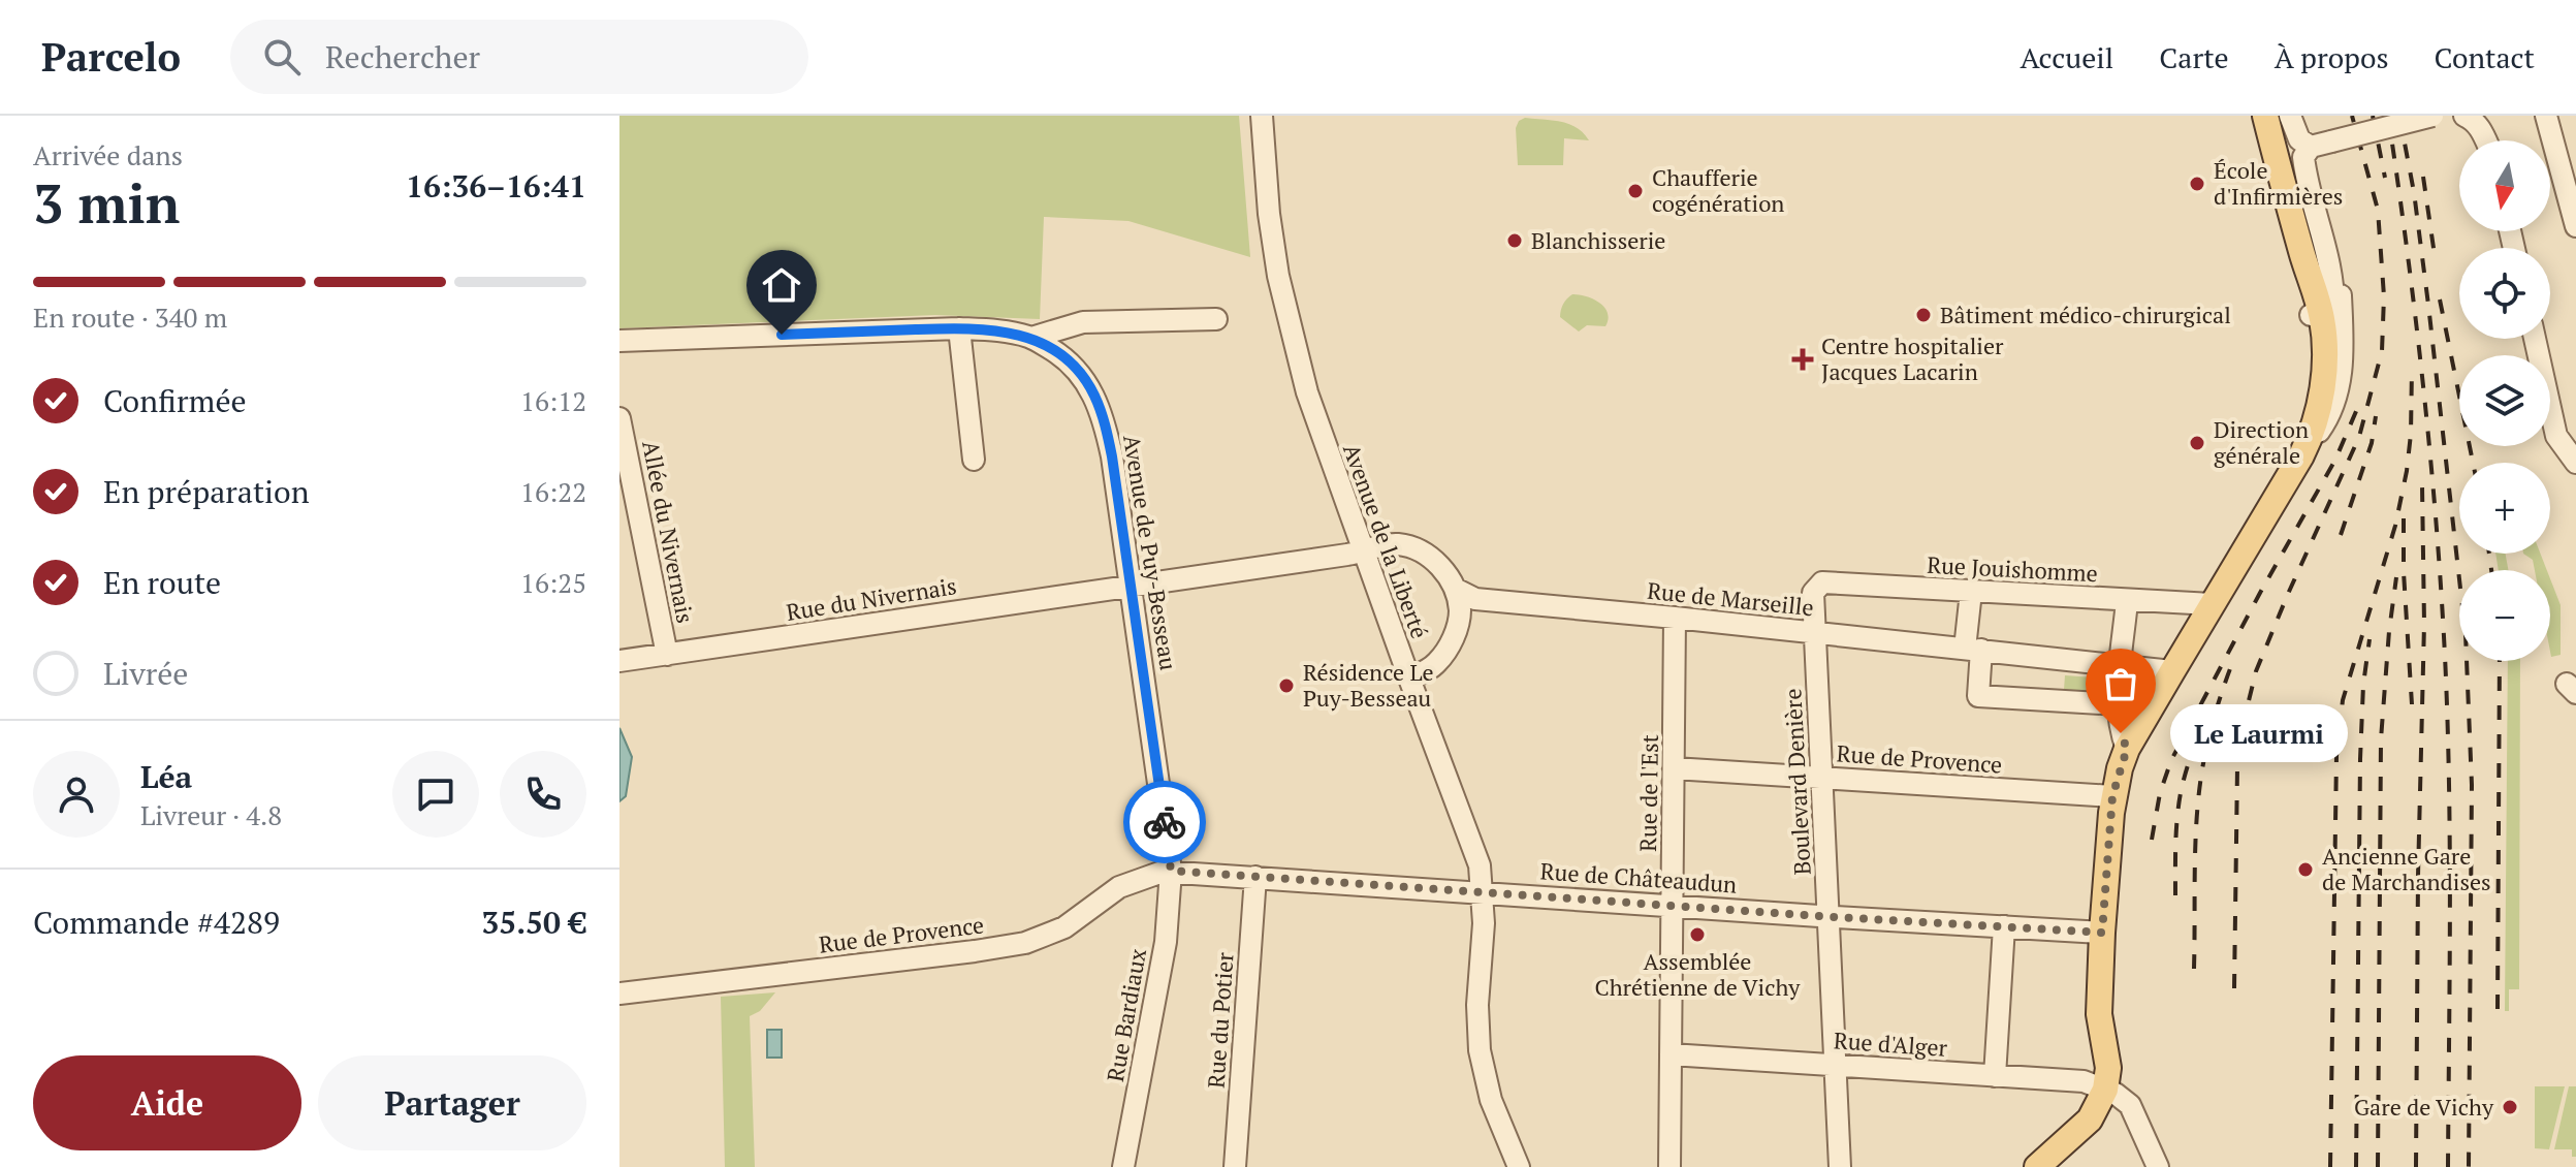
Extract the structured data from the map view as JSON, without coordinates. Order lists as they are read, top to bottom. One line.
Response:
{"streets":{"street":["Allée du Nivernais","Avenue de la Liberté","Avenue de Puy-Besseau","Rue Jouishomme","Rue du Nivernais","Rue de Marseille","Rue de Provence","Boulevard Denière","Rue de l'Est","Rue de Châteaudun","Rue Bardiaux","Rue du Potier","Rue d'Alger"]},"crossings":[["Allée du Nivernais","Rue du Nivernais"],["Avenue de la Liberté","Rue du Nivernais"],["Avenue de la Liberté","Rue de Châteaudun"],["Avenue de Puy-Besseau","Rue du Nivernais"],["Avenue de Puy-Besseau","Rue de Provence"],["Avenue de Puy-Besseau","Rue de Châteaudun"],["Avenue de Puy-Besseau","Rue Bardiaux"],["Rue Jouishomme","Boulevard Denière"],["Rue du Nivernais","Rue de Marseille"],["Rue de Marseille","Boulevard Denière"],["Rue de Marseille","Rue de l'Est"],["Rue de Provence","Boulevard Denière"],["Rue de Provence","Rue de l'Est"],["Rue de Provence","Rue de Châteaudun"],["Rue de Provence","Rue Bardiaux"],["Boulevard Denière","Rue de Châteaudun"],["Boulevard Denière","Rue d'Alger"],["Rue de l'Est","Rue de Châteaudun"],["Rue de l'Est","Rue d'Alger"],["Rue de Châteaudun","Rue Bardiaux"],["Rue de Châteaudun","Rue du Potier"]],"places":{"other":["École d'Infirmières","Chaufferie cogénération","Blanchisserie","Bâtiment médico-chirurgical","Direction générale","Résidence Le Puy-Besseau","Le Laurmi","Ancienne Gare de Marchandises","Assemblée Chrétienne de Vichy","Gare de Vichy"],"health":["Centre hospitalier Jacques Lacarin"]},"north":"bottom","page":{"header":"Parcelo","search":"Rechercher","nav":["Accueil","Carte","À propos","Contact"],"heading":["3 min","Arrivée dans","16:36–16:41"],"panel":["Léa","Livreur · 4.8","Commande #4289","35.50 €"],"map_buttons":["+","−"],"bar":"En route · 340 m","list":[["Confirmée","16:12"],["En préparation","16:22"],["En route","16:25"],"Livrée"],"bubble":"Le Laurmi","buttons":["Aide","Partager"]}}
